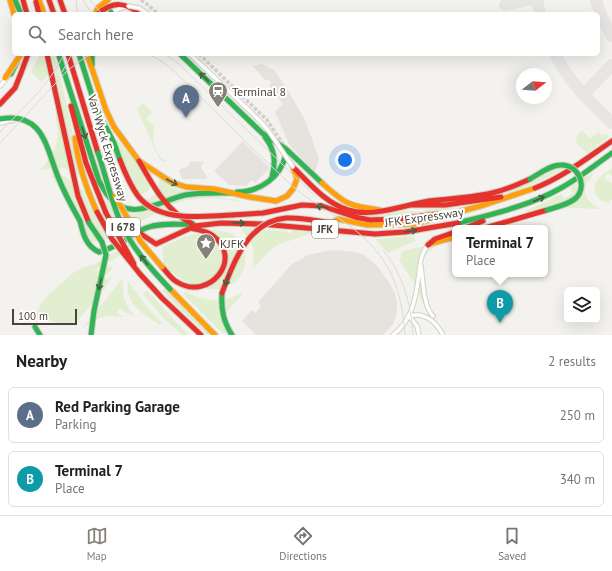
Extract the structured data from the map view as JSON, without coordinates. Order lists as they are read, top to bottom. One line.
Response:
{"streets":{"main road":["Van Wyck Expressway","JFK Expressway","I 678","JFK"]},"places":{"station":["Terminal 8"],"place":["KJFK"]},"scale_bar":"100 m","north":"right","page":{"search":"Search here","pins":["A","B"],"popup":["Terminal 7","Place"],"scale":"100 m","heading":["Nearby","2 results"],"list":[{"mark":"A","name":"Red Parking Garage","note":"Parking","value":"250 m"},{"mark":"B","name":"Terminal 7","note":"Place","value":"340 m"}],"nav":["Map","Directions","Saved"]}}
